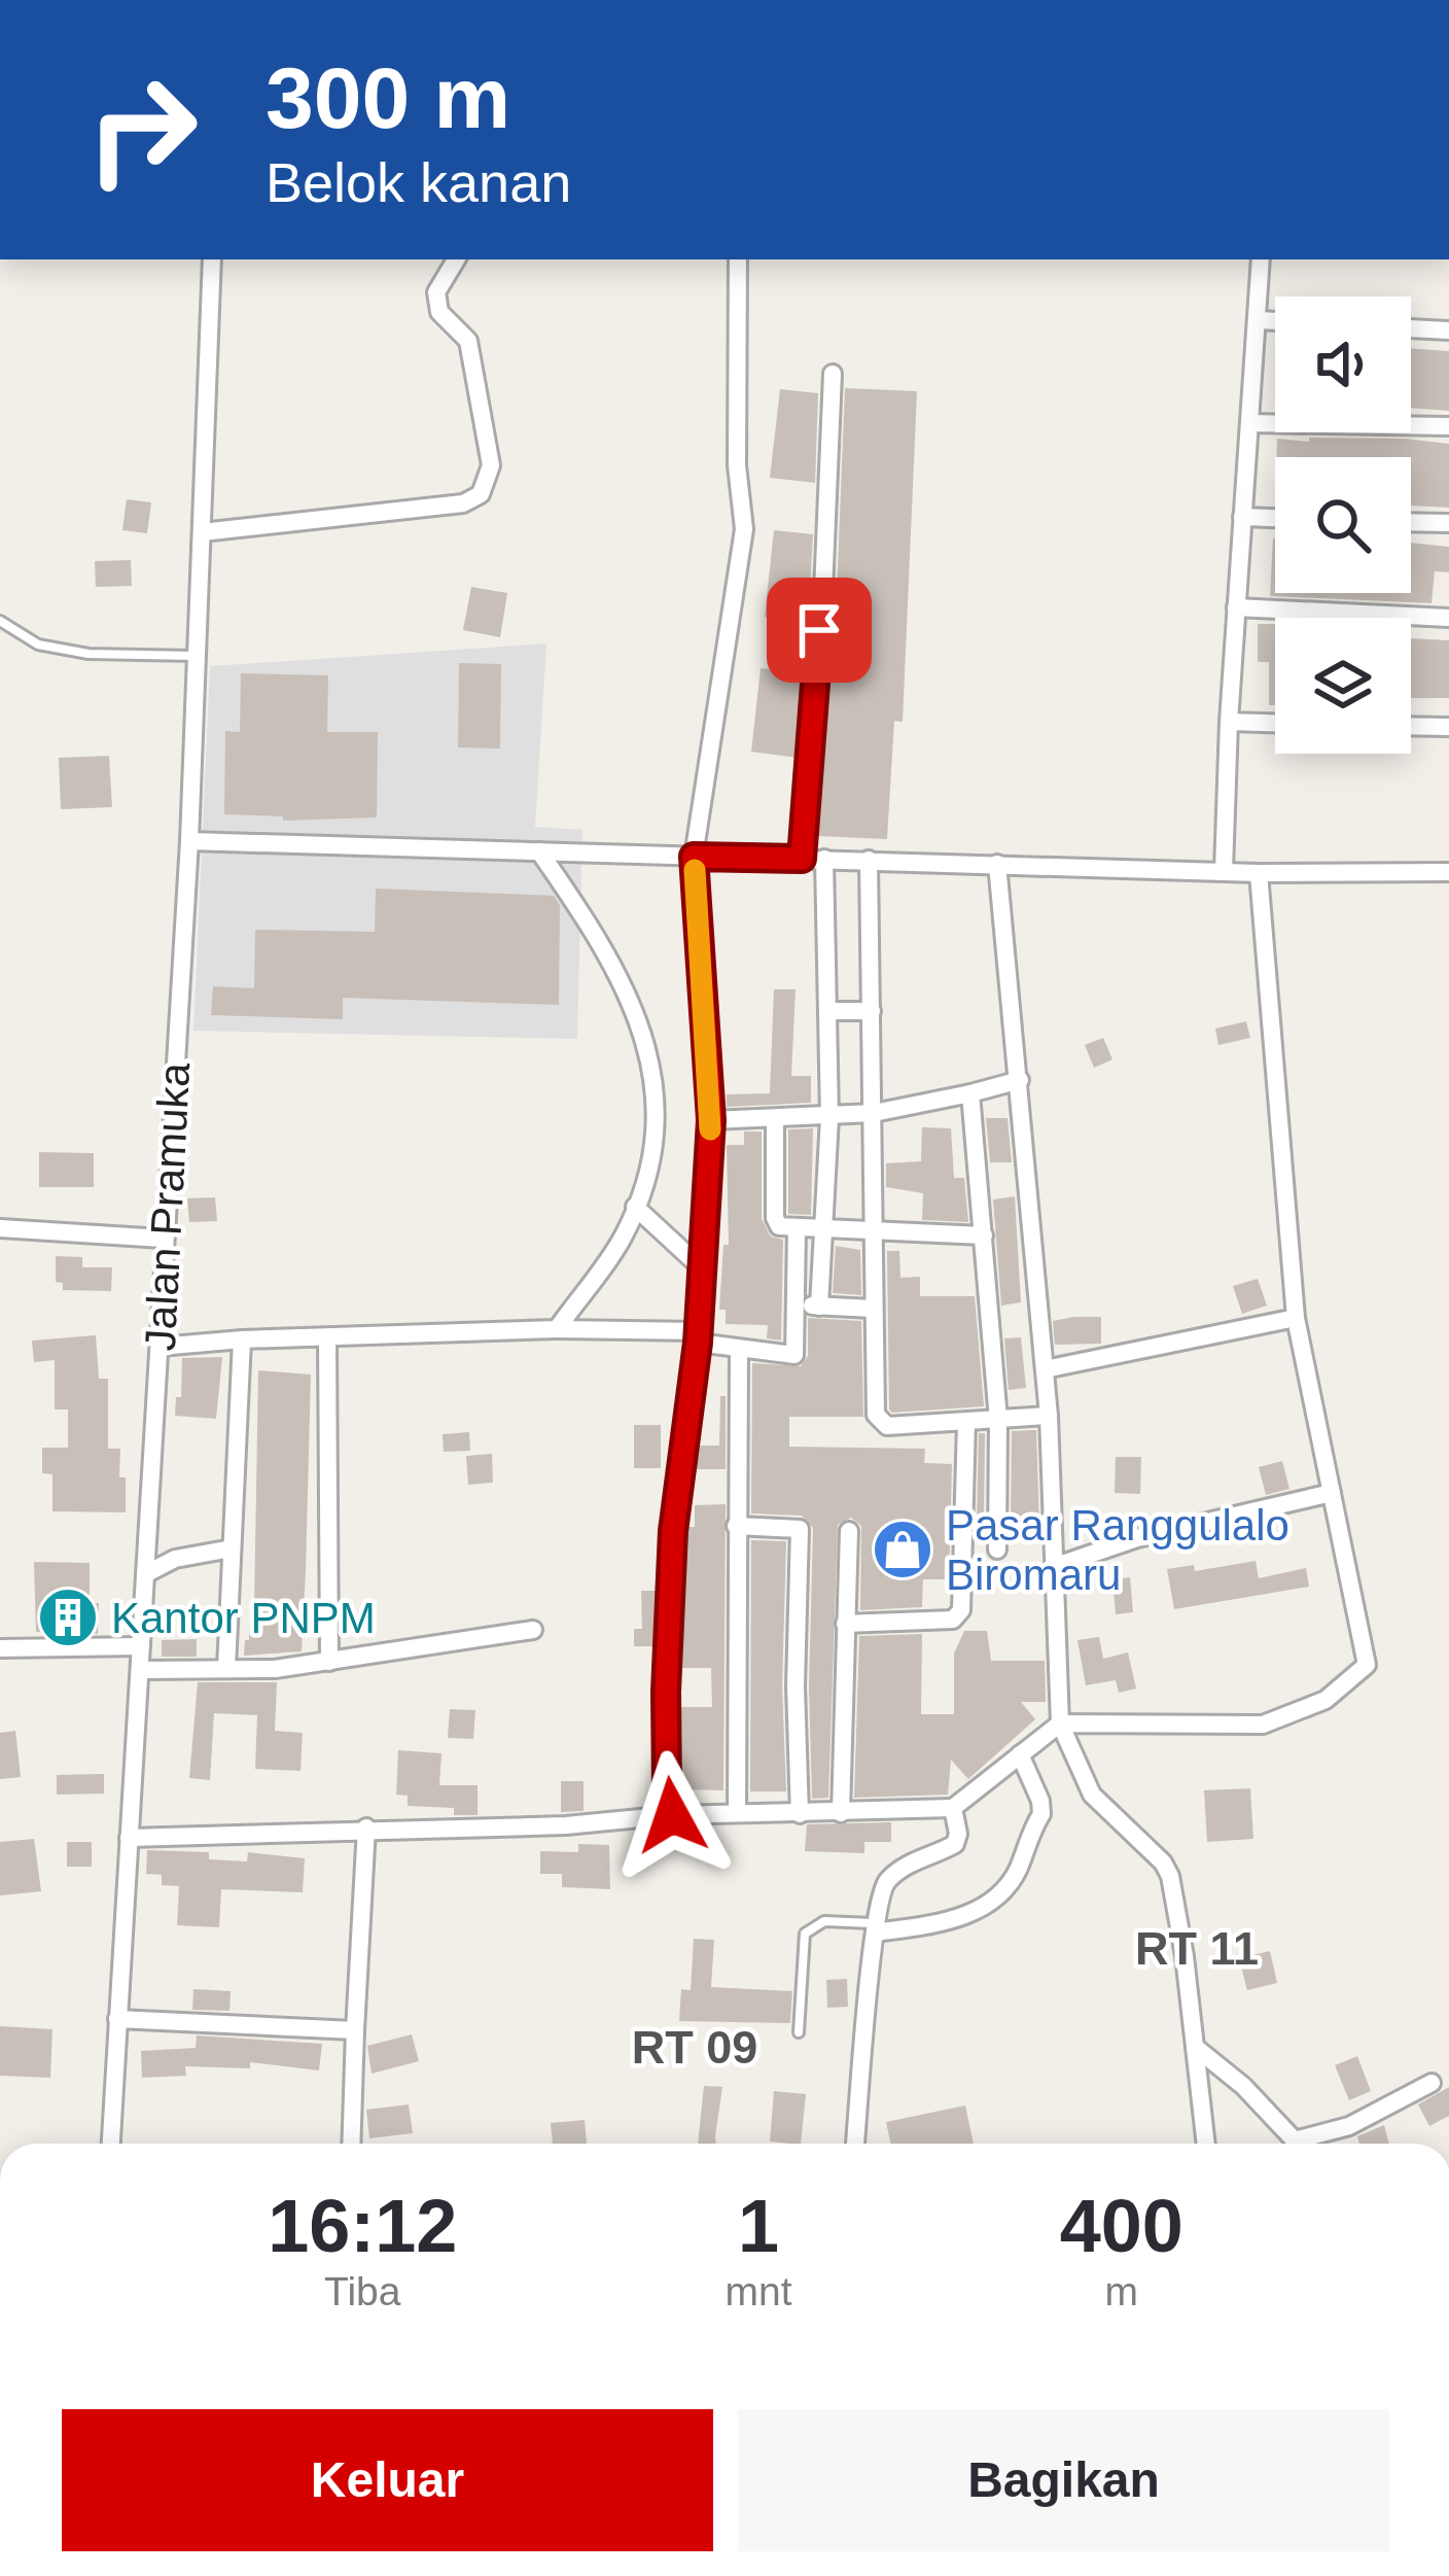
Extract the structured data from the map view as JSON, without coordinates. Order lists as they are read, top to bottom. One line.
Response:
{"streets":{"street":["Jalan Pramuka"]},"districts":["RT 11","RT 09"],"places":{"shop":["Pasar Ranggulalo Biromaru"],"building":["Kantor PNPM"]},"page":{"turn":["300 m","Belok kanan"],"eta":["16:12","Tiba","1","mnt","400","m"],"buttons":["Keluar","Bagikan"]}}
